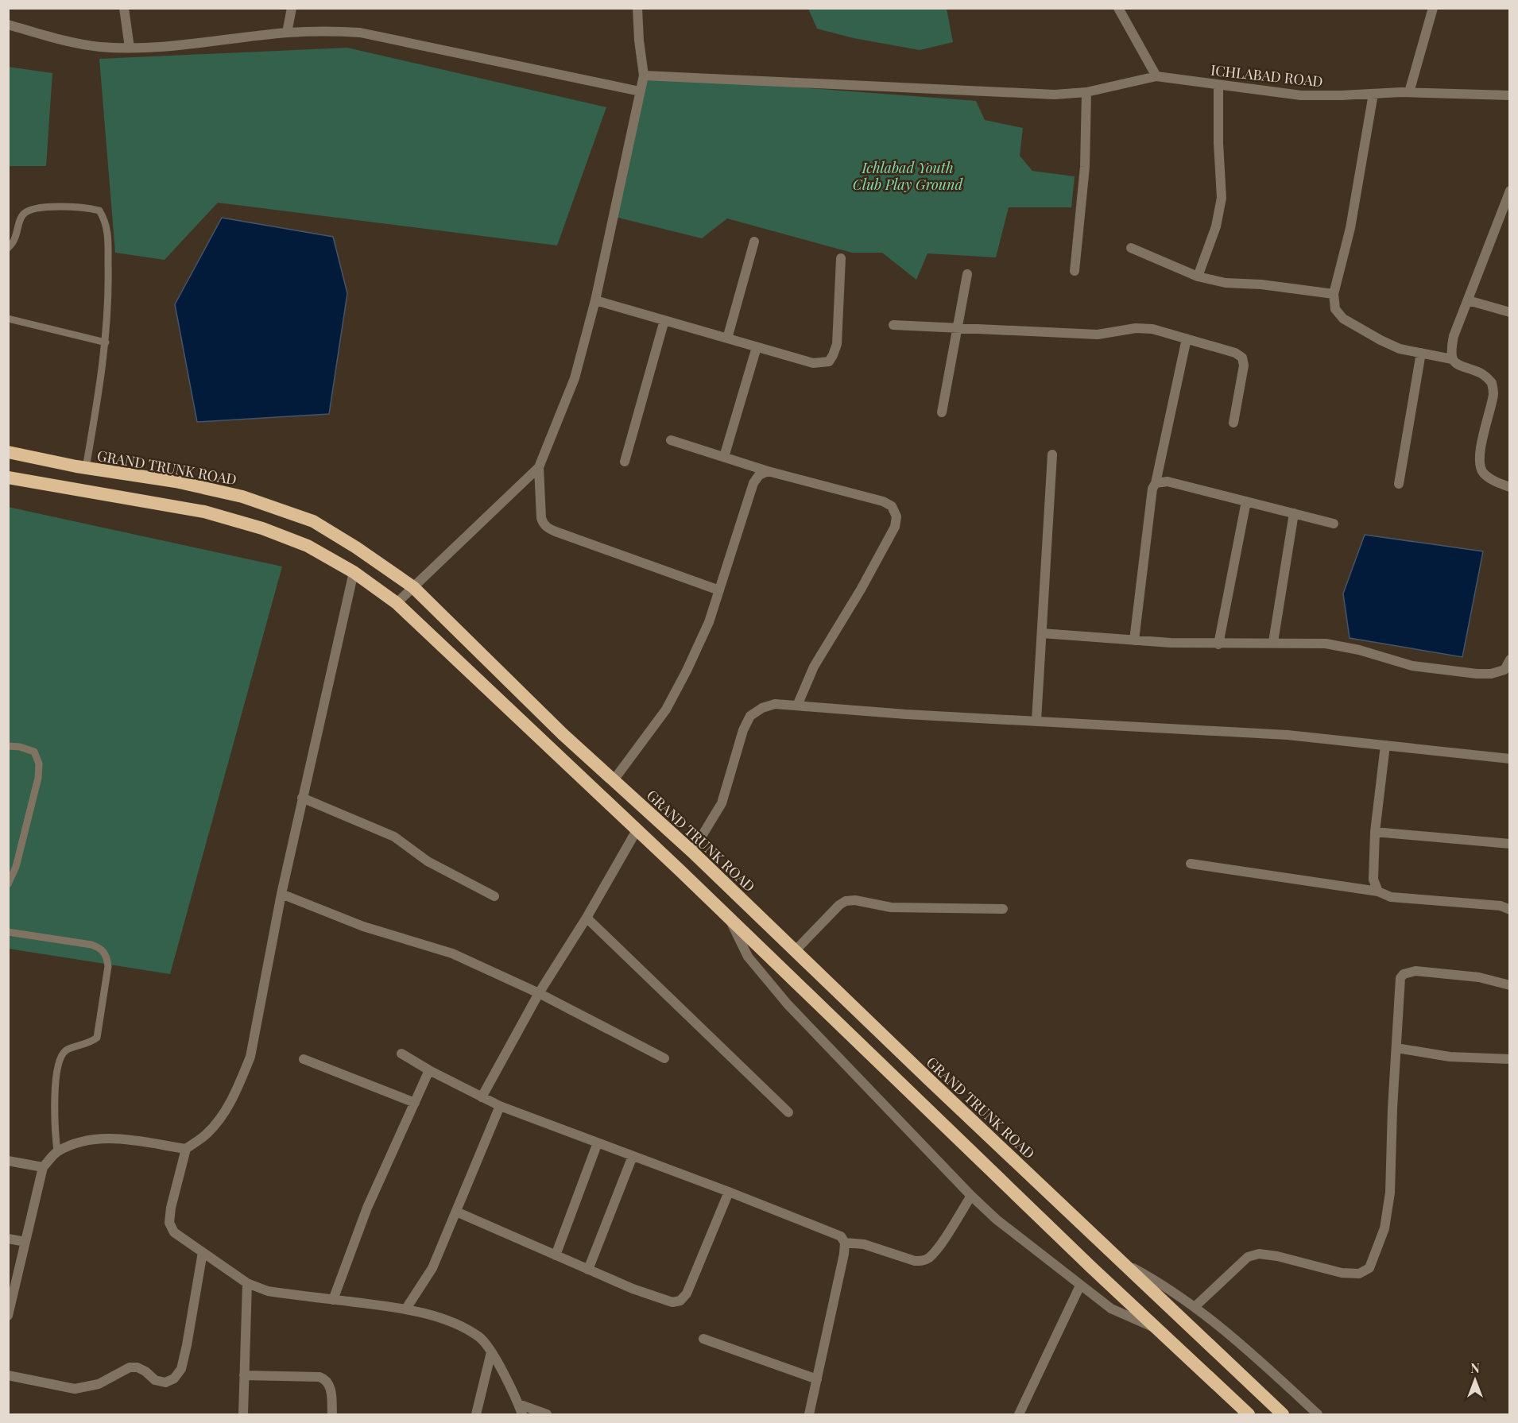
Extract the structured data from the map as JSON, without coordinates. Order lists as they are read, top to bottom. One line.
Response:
{"streets":{"highway":["GRAND TRUNK ROAD"],"street":["ICHLABAD ROAD"]},"parks":["Ichlabad Youth Club Play Ground"],"north":"top"}
